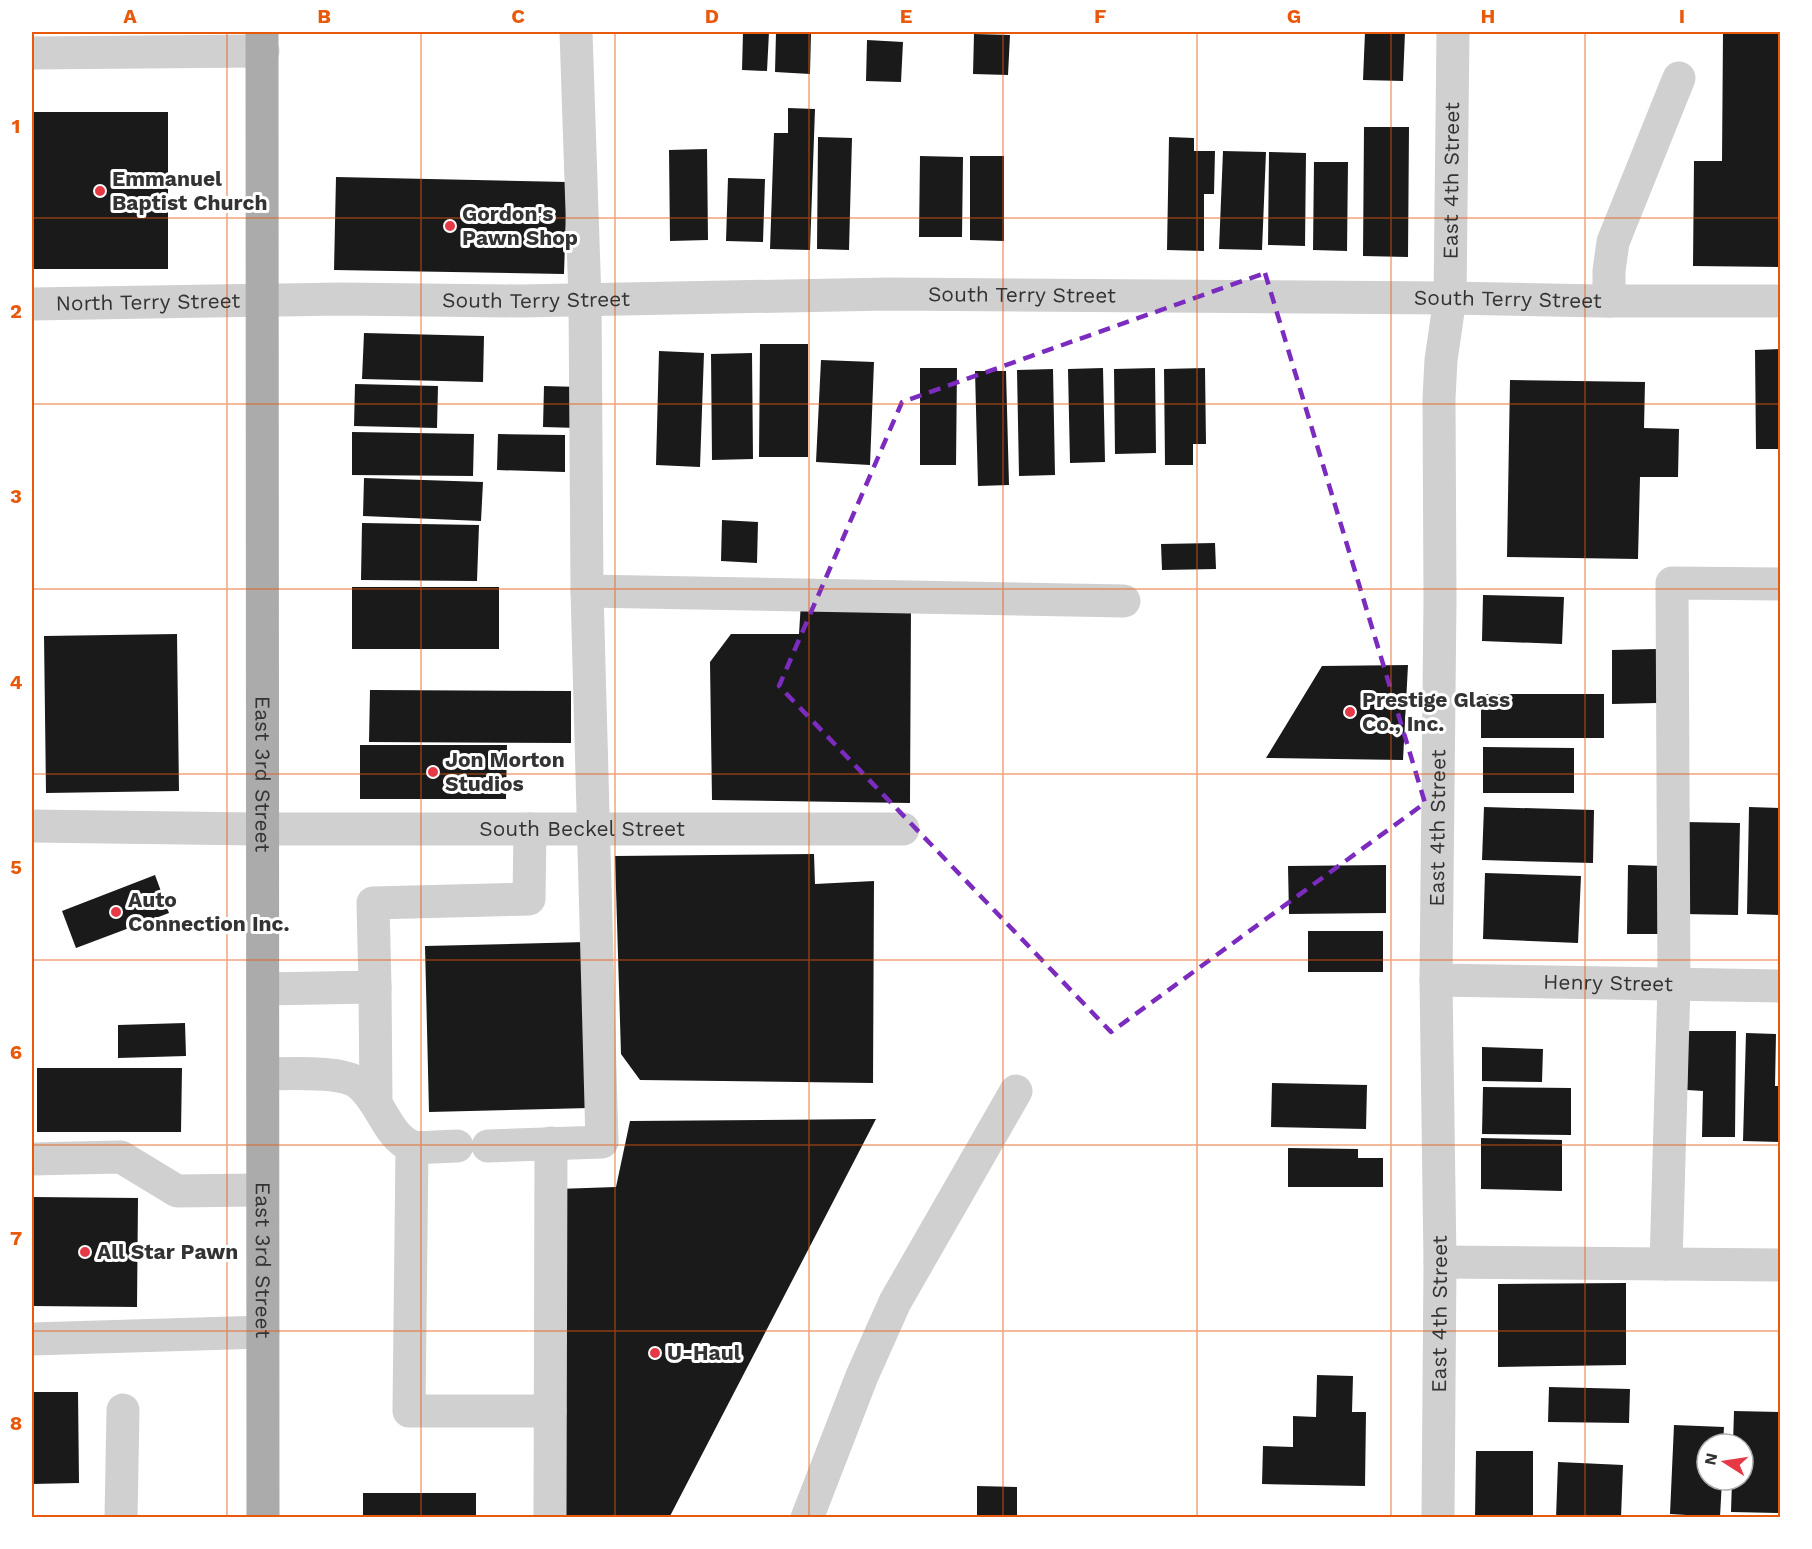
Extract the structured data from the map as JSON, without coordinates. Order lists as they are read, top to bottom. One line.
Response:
{"streets":{"main road":["East 3rd Street"],"street":["East 4th Street","South Terry Street","North Terry Street","South Beckel Street","Henry Street"]},"crossings":[["East 4th Street","South Terry Street"],["East 4th Street","Henry Street"],["South Terry Street","North Terry Street"],["South Terry Street","East 3rd Street"],["North Terry Street","East 3rd Street"],["East 3rd Street","South Beckel Street"]],"places":["Emmanuel Baptist Church","Gordon's Pawn Shop","Prestige Glass Co., Inc.","Jon Morton Studios","Auto Connection Inc.","All Star Pawn","U-Haul"],"north":"left","grid":{"columns":["A","B","C","D","E","F","G","H","I"],"rows":["1","2","3","4","5","6","7","8"]}}
